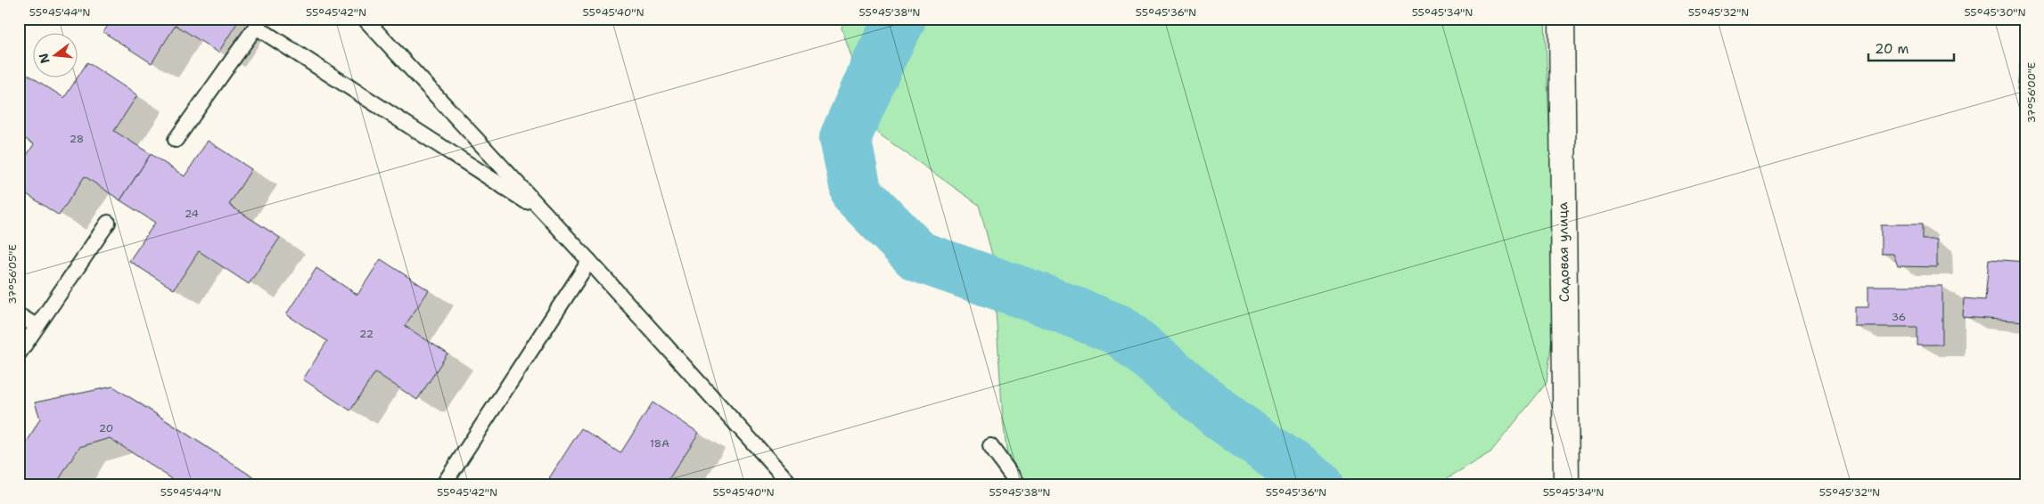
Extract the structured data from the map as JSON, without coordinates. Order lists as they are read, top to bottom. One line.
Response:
{"streets":{"street":["Садовая улица"]},"house_numbers":["28","24","36","22","20","18А"],"scale_bar":"20 m","north":"left","coordinates":["55°45'44\"N","55°45'42\"N","55°45'40\"N","55°45'38\"N","55°45'36\"N","55°45'34\"N","55°45'32\"N","55°45'30\"N","37°56'00\"E","37°56'05\"E"]}
